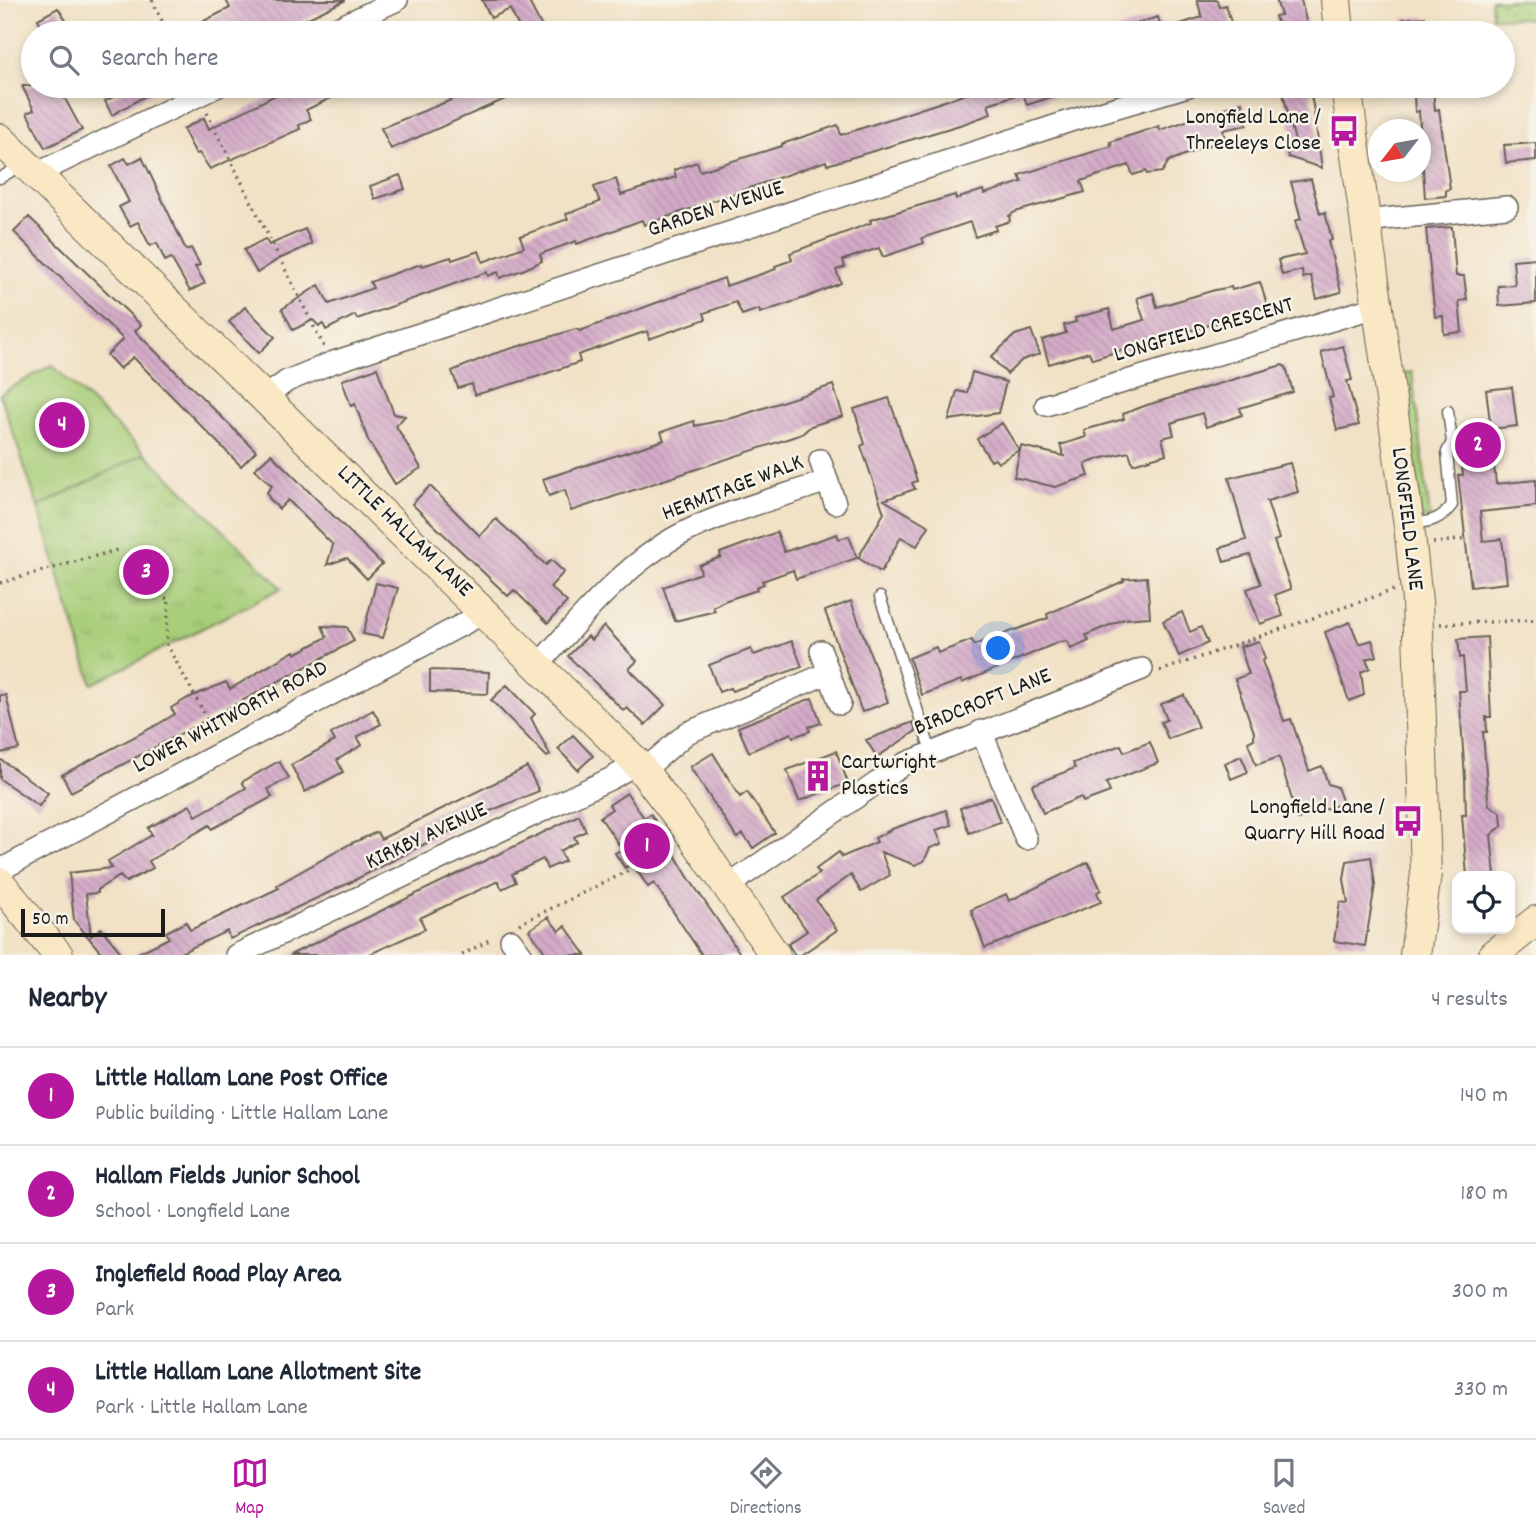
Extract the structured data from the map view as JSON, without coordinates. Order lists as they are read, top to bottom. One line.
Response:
{"streets":{"street":["GARDEN AVENUE","LONGFIELD CRESCENT","HERMITAGE WALK","LONGFIELD LANE","LITTLE HALLAM LANE","BIRDCROFT LANE","LOWER WHITWORTH ROAD","KIRKBY AVENUE"]},"crossings":[["GARDEN AVENUE","LITTLE HALLAM LANE"],["LONGFIELD CRESCENT","LONGFIELD LANE"],["HERMITAGE WALK","LITTLE HALLAM LANE"],["LITTLE HALLAM LANE","BIRDCROFT LANE"],["LITTLE HALLAM LANE","LOWER WHITWORTH ROAD"],["LITTLE HALLAM LANE","KIRKBY AVENUE"]],"places":{"bus stop":["Longfield Lane / Threeleys Close","Longfield Lane / Quarry Hill Road"],"building":["Cartwright Plastics"]},"scale_bar":"50 m","north":"bottom left","page":{"search":"Search here","pins":["4","2","3","1"],"scale":"50 m","heading":["Nearby","4 results"],"list":[{"mark":"1","name":"Little Hallam Lane Post Office","note":"Public building · Little Hallam Lane","value":"140 m"},{"mark":"2","name":"Hallam Fields Junior School","note":"School · Longfield Lane","value":"180 m"},{"mark":"3","name":"Inglefield Road Play Area","note":"Park","value":"300 m"},{"mark":"4","name":"Little Hallam Lane Allotment Site","note":"Park · Little Hallam Lane","value":"330 m"}],"nav":["Map","Directions","Saved"]}}
